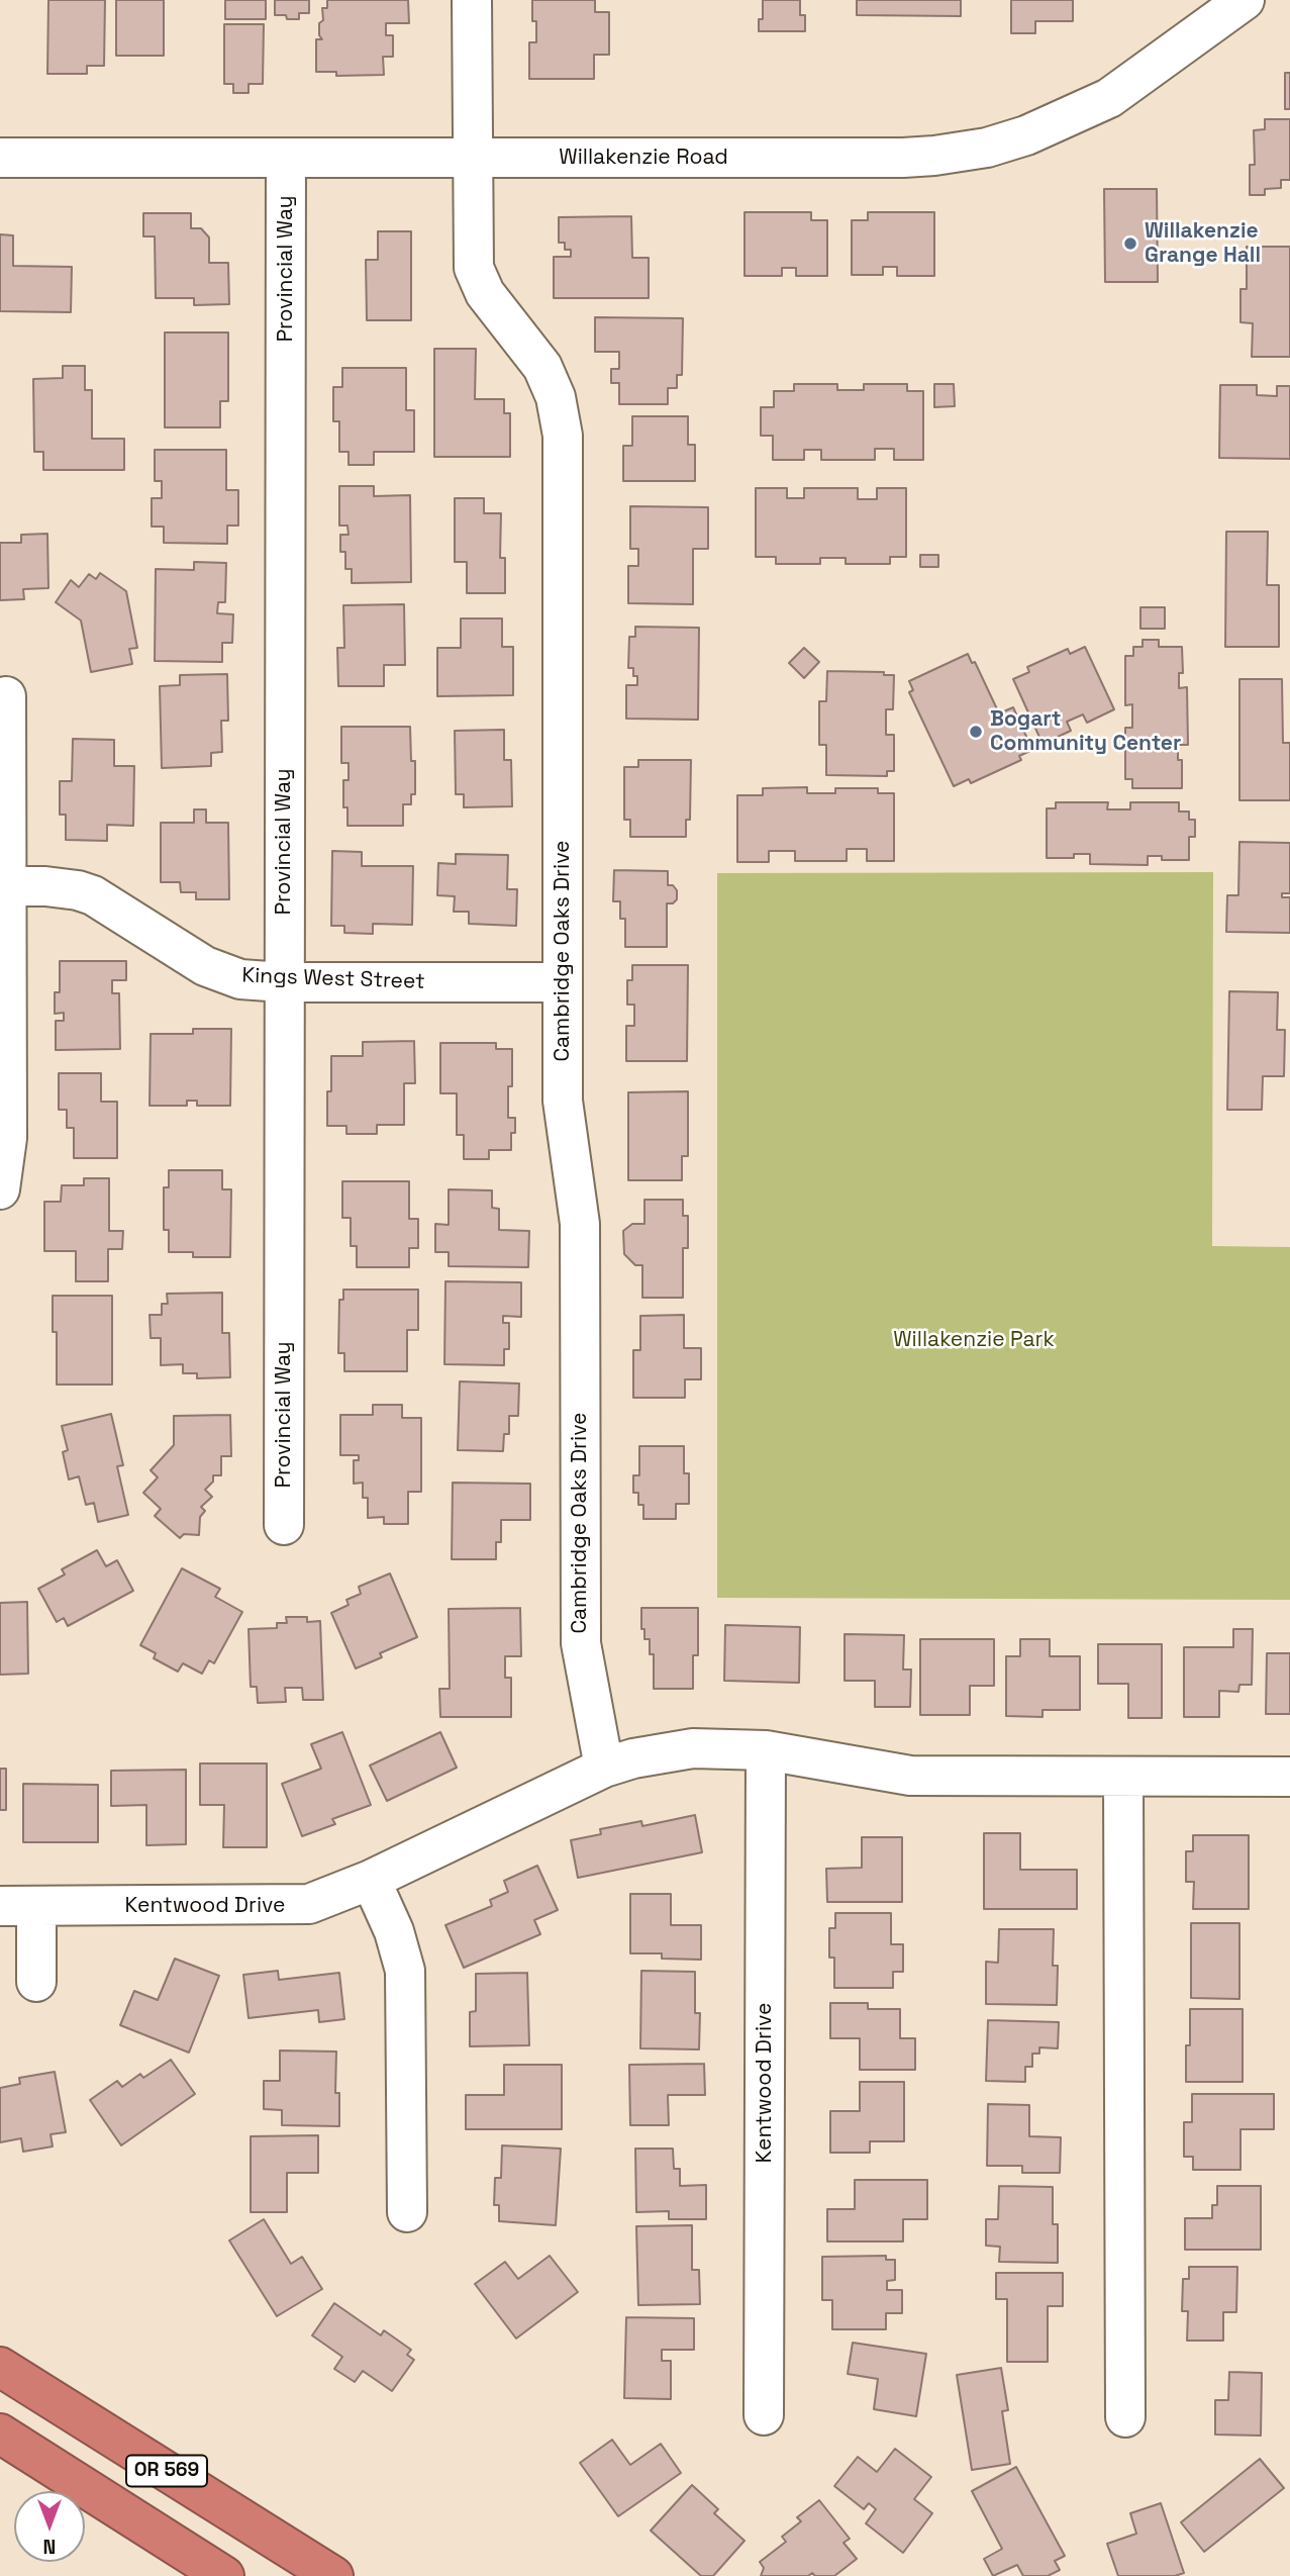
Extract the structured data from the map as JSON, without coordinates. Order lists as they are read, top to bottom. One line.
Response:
{"streets":{"highway":["OR 569"],"street":["Willakenzie Road","Provincial Way","Cambridge Oaks Drive","Kings West Street","Kentwood Drive"]},"crossings":[["Willakenzie Road","Provincial Way"],["Willakenzie Road","Cambridge Oaks Drive"],["Provincial Way","Kings West Street"],["Cambridge Oaks Drive","Kings West Street"],["Cambridge Oaks Drive","Kentwood Drive"]],"parks":["Willakenzie Park"],"places":["Willakenzie Grange Hall","Bogart Community Center"],"north":"bottom"}
